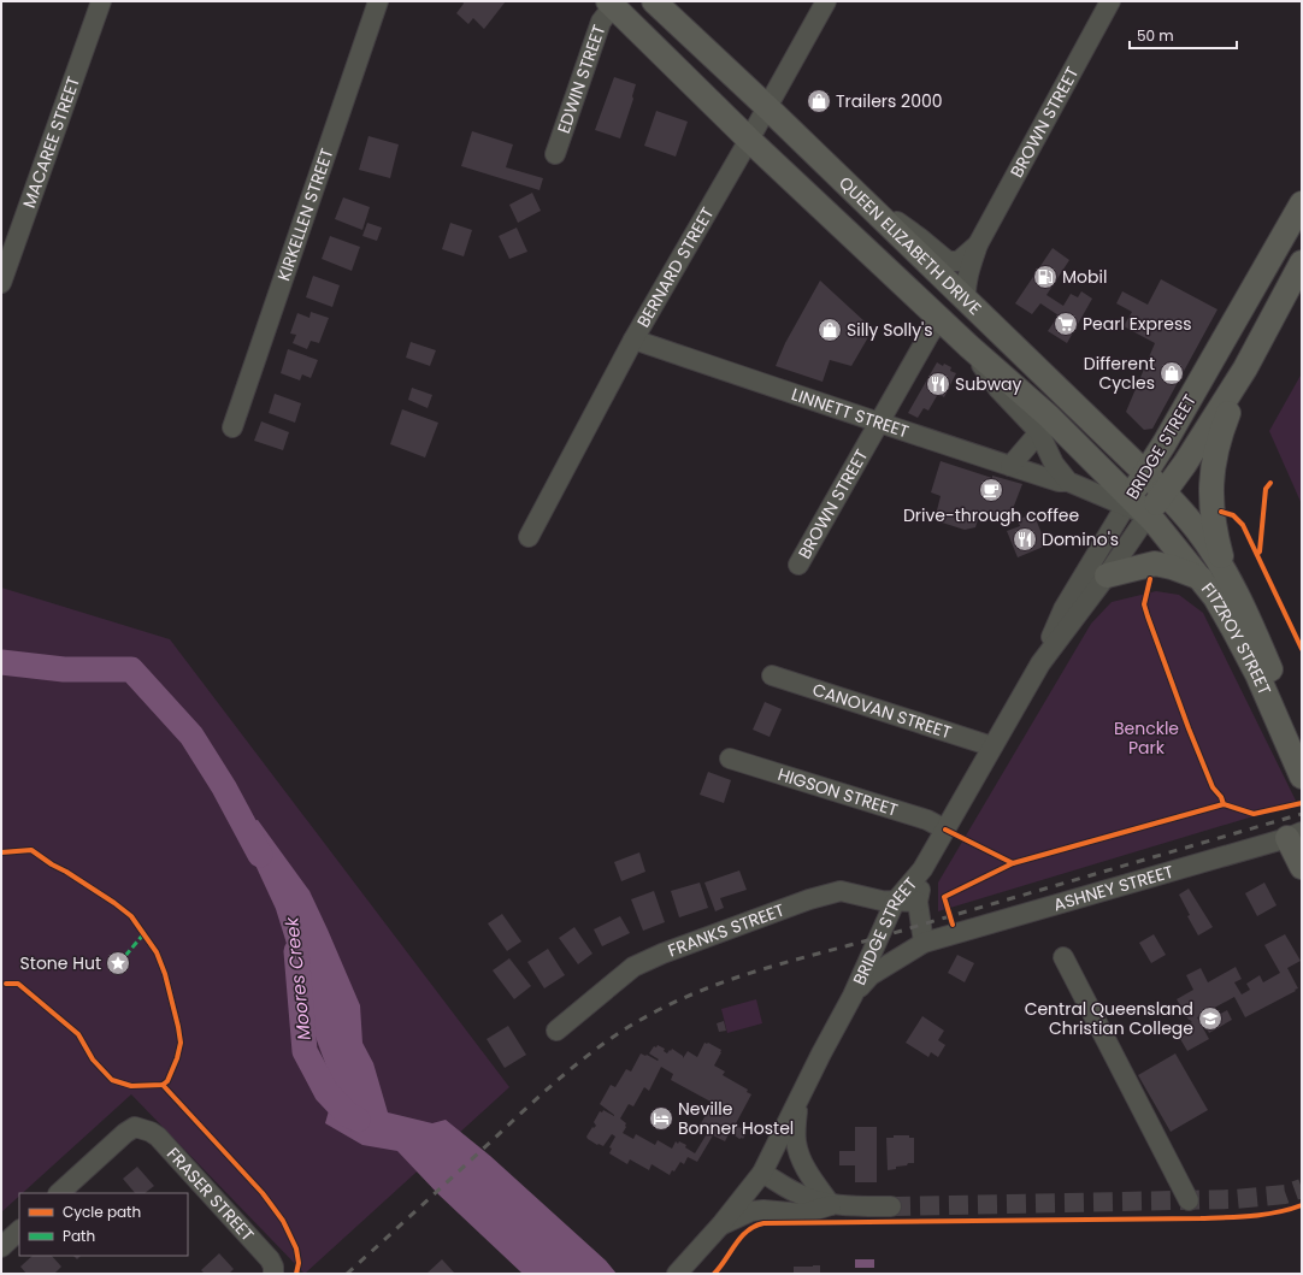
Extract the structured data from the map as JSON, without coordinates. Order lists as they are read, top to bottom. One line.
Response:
{"streets":{"main road":["QUEEN ELIZABETH DRIVE","BRIDGE STREET","FITZROY STREET"],"street":["EDWIN STREET","BROWN STREET","MACAREE STREET","KIRKELLEN STREET","BERNARD STREET","LINNETT STREET","CANOVAN STREET","HIGSON STREET","ASHNEY STREET","FRANKS STREET","FRASER STREET"]},"crossings":[["EDWIN STREET","QUEEN ELIZABETH DRIVE"],["BROWN STREET","QUEEN ELIZABETH DRIVE"],["BROWN STREET","LINNETT STREET"],["QUEEN ELIZABETH DRIVE","BERNARD STREET"],["QUEEN ELIZABETH DRIVE","LINNETT STREET"],["QUEEN ELIZABETH DRIVE","BRIDGE STREET"],["QUEEN ELIZABETH DRIVE","FITZROY STREET"],["BERNARD STREET","LINNETT STREET"],["BRIDGE STREET","FITZROY STREET"],["BRIDGE STREET","CANOVAN STREET"],["BRIDGE STREET","HIGSON STREET"],["BRIDGE STREET","ASHNEY STREET"],["BRIDGE STREET","FRANKS STREET"]],"water":["Moores Creek"],"parks":["Benckle Park"],"places":{"shop":["Trailers 2000","Silly Solly's","Different Cycles"],"fuel station":["Mobil"],"supermarket":["Pearl Express"],"restaurant":["Subway","Domino's"],"cafe":["Drive-through coffee"],"place":["Stone Hut"],"school or university":["Central Queensland Christian College"],"hotel":["Neville Bonner Hostel"]},"legend":["Cycle path","Path"],"scale_bar":"50 m"}
